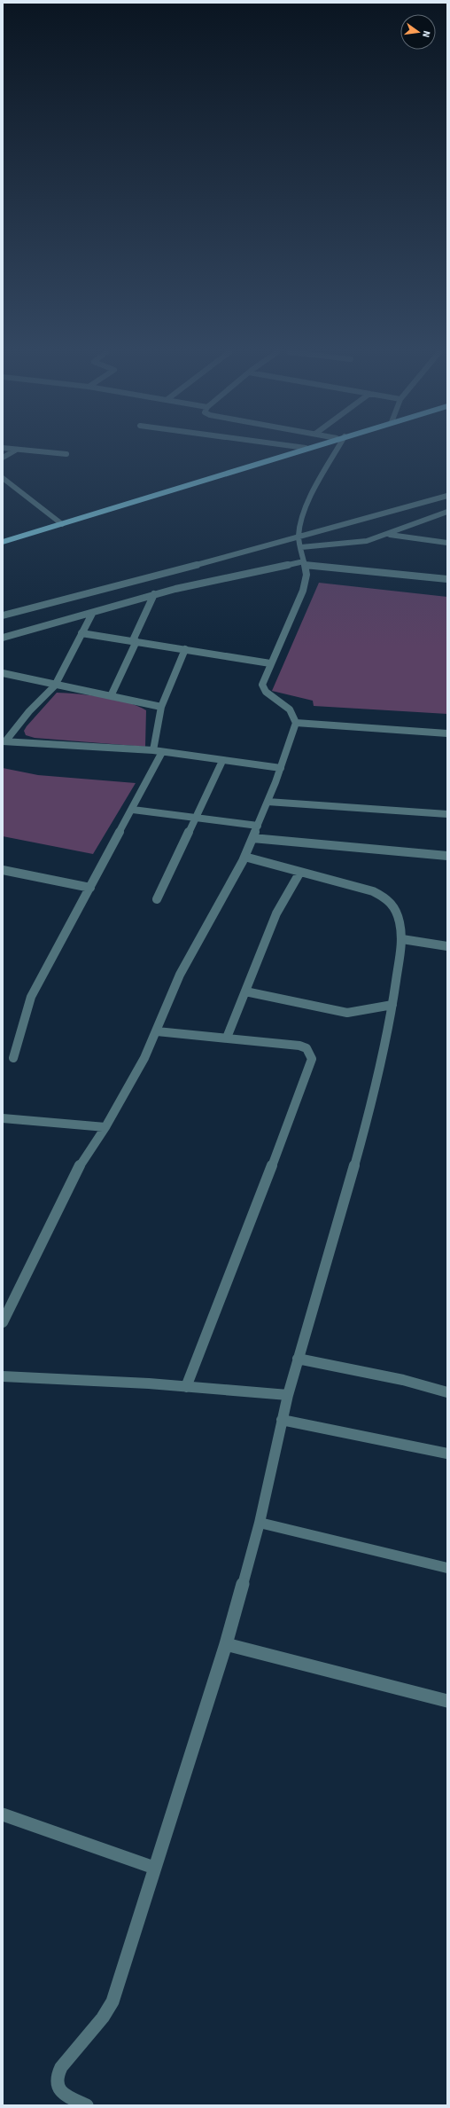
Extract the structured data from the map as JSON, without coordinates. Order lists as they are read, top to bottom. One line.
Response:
{"north":"right"}
